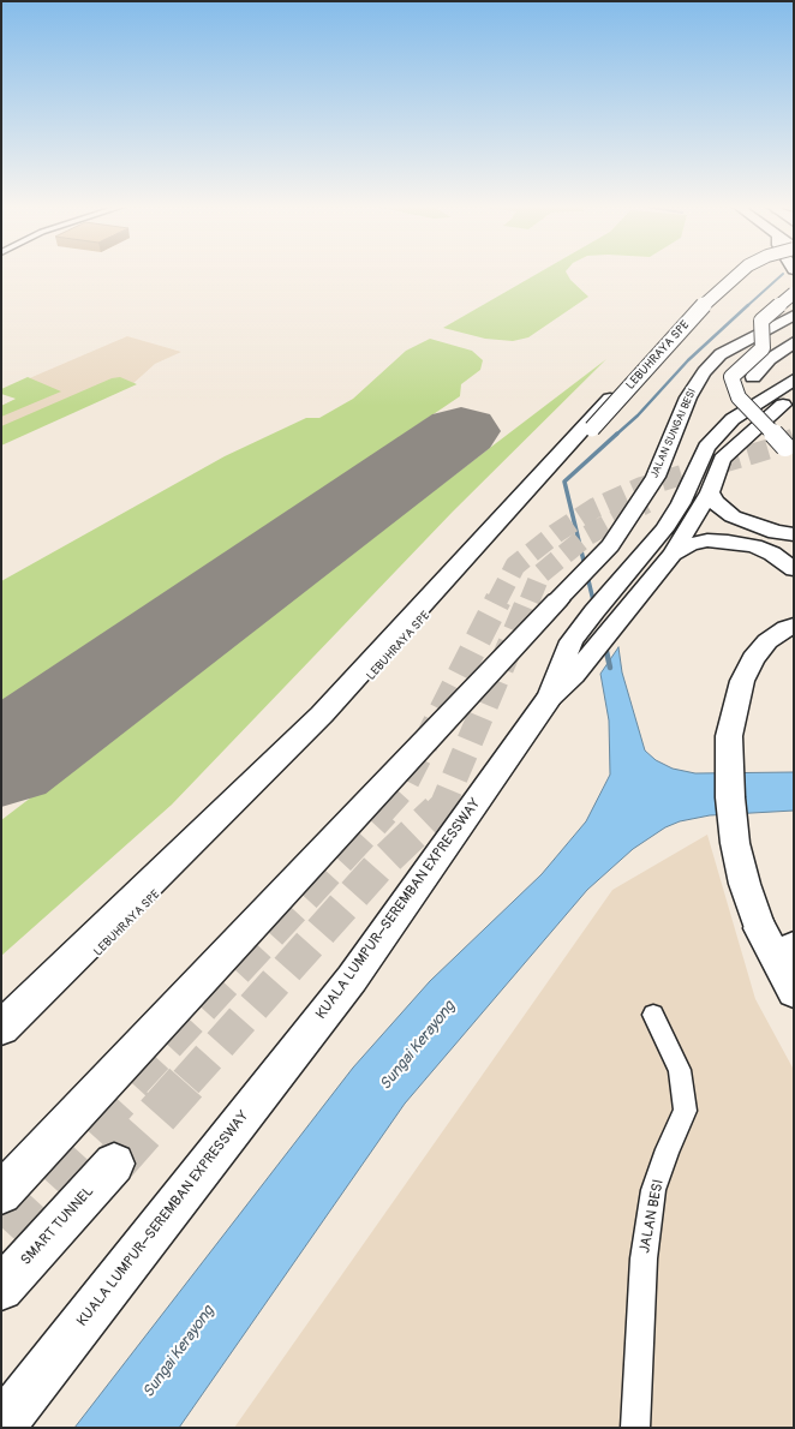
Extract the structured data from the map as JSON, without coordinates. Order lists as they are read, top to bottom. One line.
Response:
{"streets":{"highway":["LEBUHRAYA SPE","KUALA LUMPUR–SEREMBAN EXPRESSWAY","SMART TUNNEL"],"main road":["JALAN SUNGAI BESI"],"street":["JALAN BESI"]},"water":["Sungai Kerayong"]}
